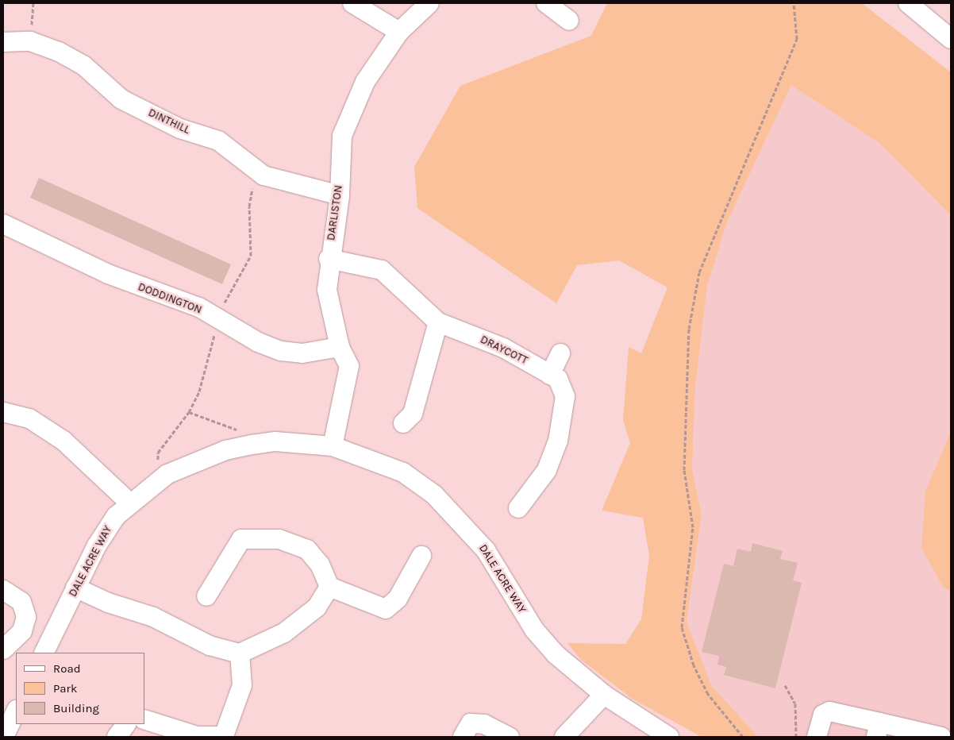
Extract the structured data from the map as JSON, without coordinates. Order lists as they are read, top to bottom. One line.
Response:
{"streets":{"street":["DINTHILL","DARLISTON","DODDINGTON","DRAYCOTT","DALE ACRE WAY"]},"crossings":[["DINTHILL","DARLISTON"],["DARLISTON","DODDINGTON"],["DARLISTON","DRAYCOTT"],["DARLISTON","DALE ACRE WAY"]],"legend":["Road","Park","Building"]}
